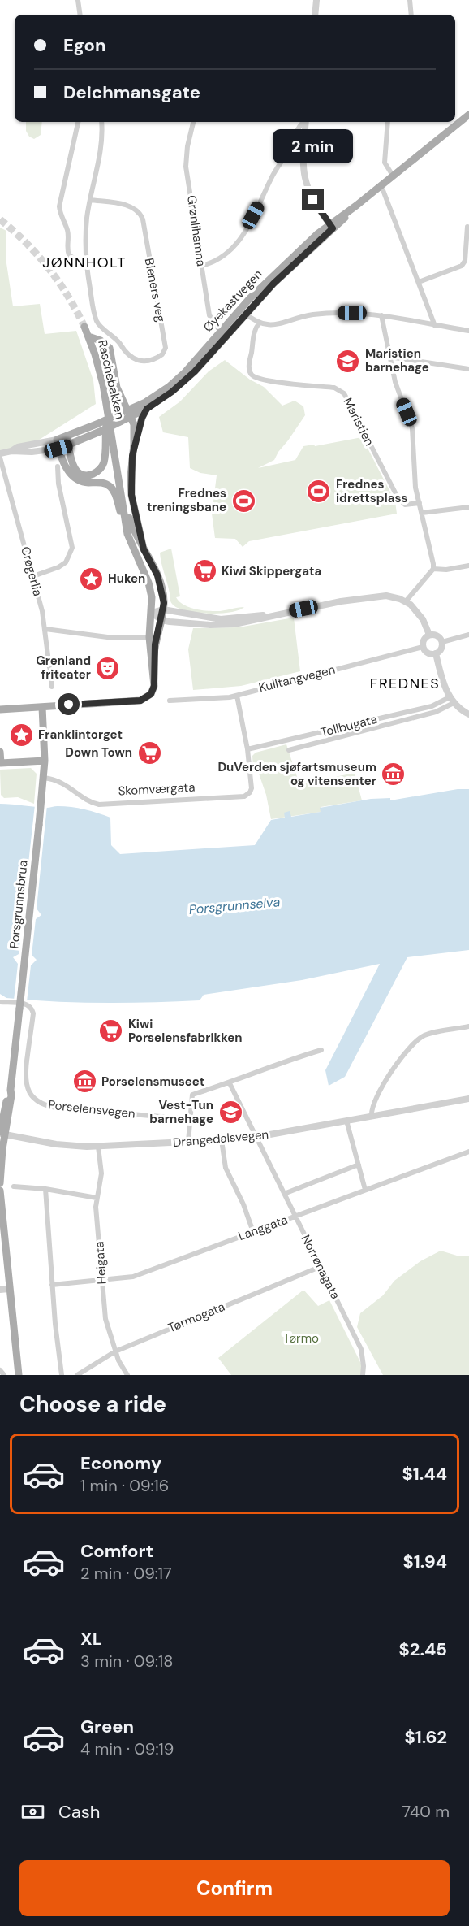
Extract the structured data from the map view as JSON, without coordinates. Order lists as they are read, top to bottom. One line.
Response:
{"streets":{"main road":["Øyekastvegen","Raschebakken","Porsgrunnsbrua"],"street":["Grønlihamna","Bieners veg","Maristien","Crøgerlia","Kulltangvegen","Tollbugata","Skomværgata","Porselensvegen","Drangedalsvegen","Langgata","Heigata","Norrønagata","Tørmogata"]},"crossings":[["Grønlihamna","Øyekastvegen"],["Kulltangvegen","Skomværgata"],["Tollbugata","Skomværgata"],["Skomværgata","Porsgrunnsbrua"],["Porsgrunnsbrua","Drangedalsvegen"],["Drangedalsvegen","Heigata"],["Drangedalsvegen","Norrønagata"],["Langgata","Heigata"],["Langgata","Norrønagata"],["Heigata","Tørmogata"],["Norrønagata","Tørmogata"]],"districts":["JØNNHOLT","FREDNES"],"water":["Porsgrunnselva"],"parks":["Tørmo"],"places":{"school or university":["Maristien barnehage","Vest-Tun barnehage"],"sports":["Frednes idrettsplass","Frednes treningsbane"],"supermarket":["Kiwi Skippergata","Down Town","Kiwi Porselensfabrikken"],"place":["Huken","Franklintorget"],"theatre":["Grenland friteater"],"museum":["DuVerden sjøfartsmuseum og vitensenter","Porselensmuseet"]},"page":{"banner":["Egon","Deichmansgate"],"bubble":"2 min","heading":"Choose a ride","list":[{"name":"Economy","note":"1 min · 09:16","value":"$1.44"},{"name":"Comfort","note":"2 min · 09:17","value":"$1.94"},{"name":"XL","note":"3 min · 09:18","value":"$2.45"},{"name":"Green","note":"4 min · 09:19","value":"$1.62"}],"pay":["Cash","740 m"],"buttons":"Confirm"}}
